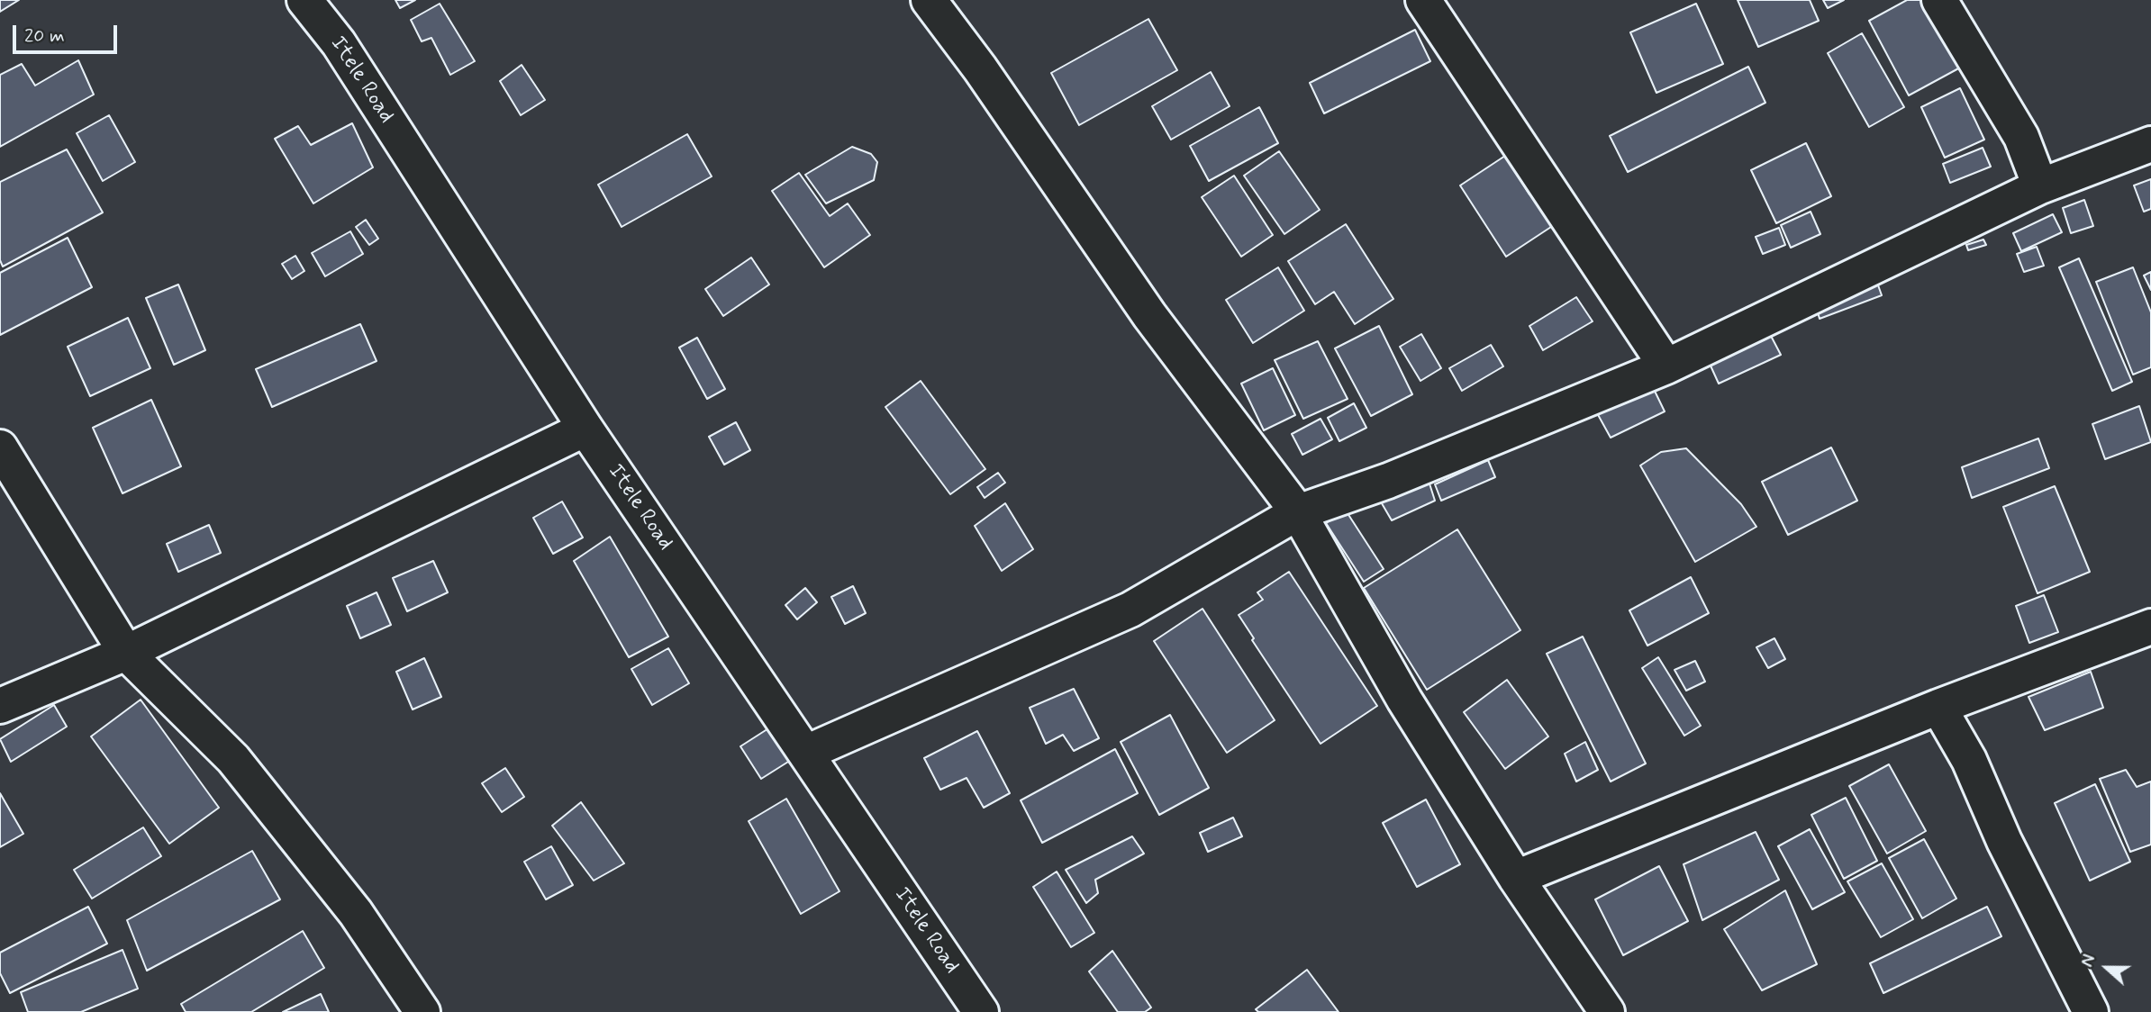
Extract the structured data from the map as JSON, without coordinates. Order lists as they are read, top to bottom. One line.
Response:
{"streets":{"street":["Itele Road"]},"scale_bar":"20 m","north":"left"}
